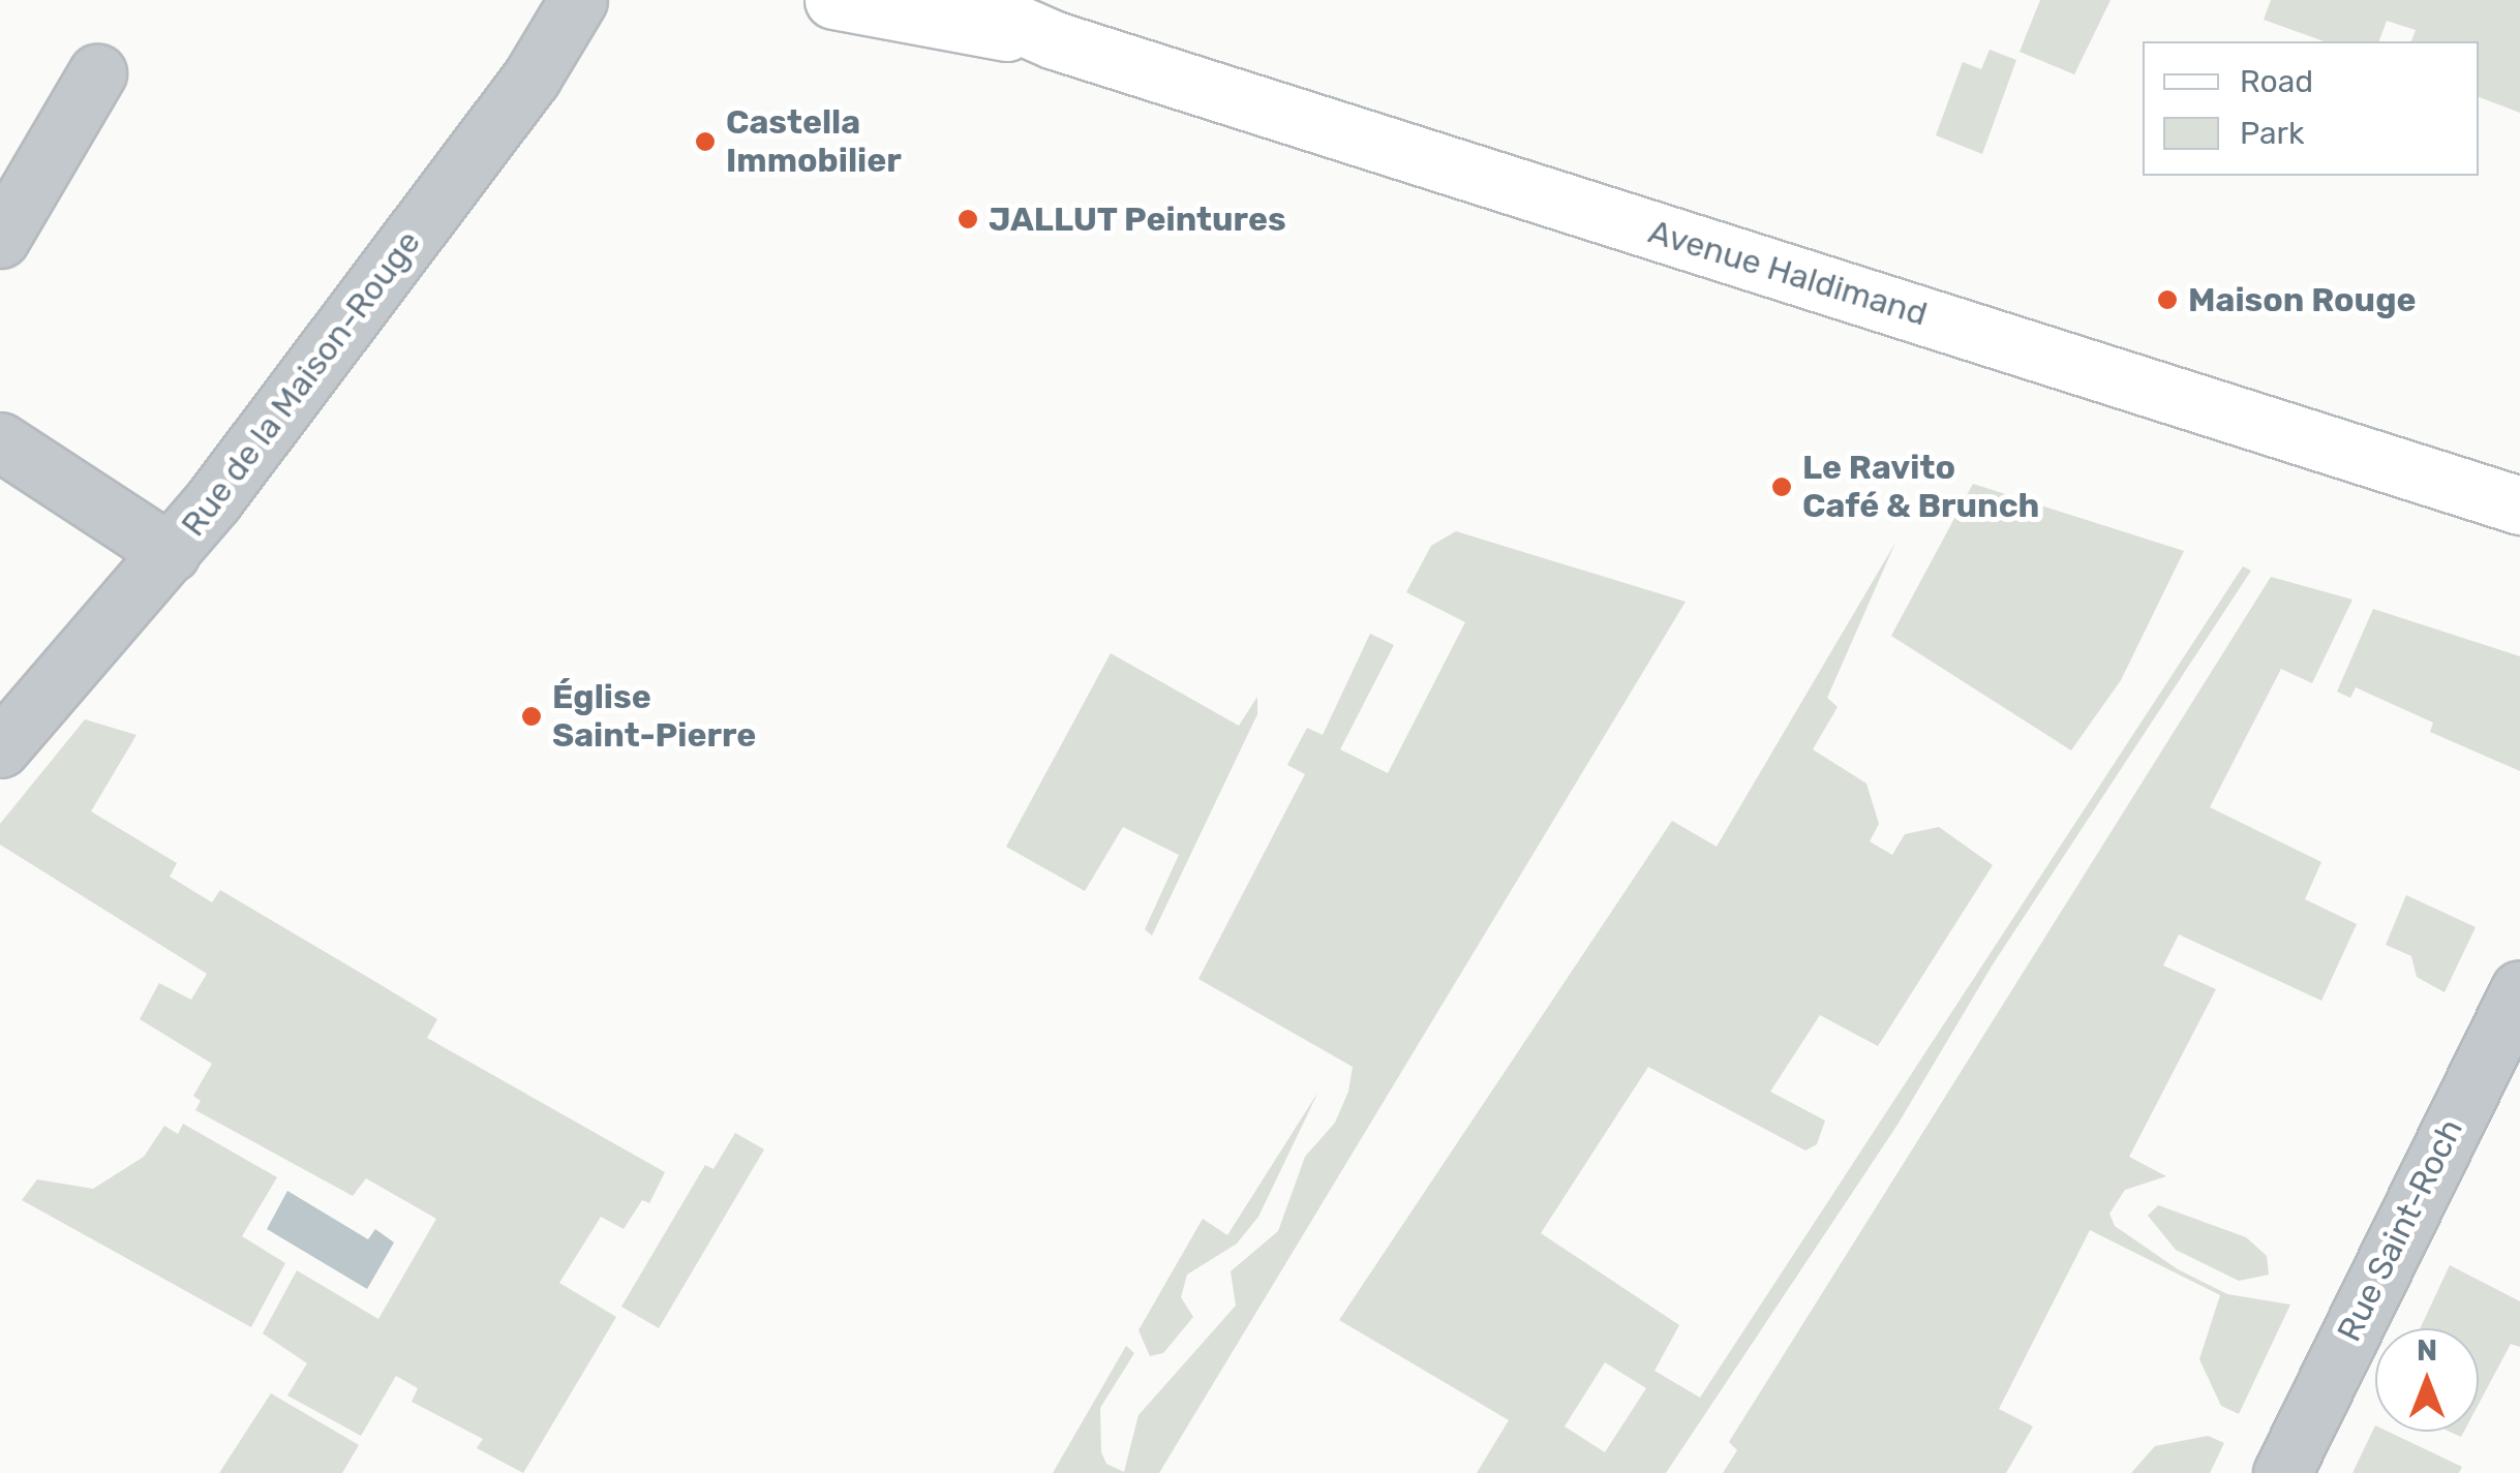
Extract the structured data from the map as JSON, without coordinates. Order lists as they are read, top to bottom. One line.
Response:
{"streets":{"main road":["Avenue Haldimand"],"street":["Rue de la Maison-Rouge","Rue Saint-Roch"]},"places":["Castella Immobilier","JALLUT Peintures","Maison Rouge","Le Ravito Café & Brunch","Église Saint-Pierre"],"legend":["Road","Park"],"north":"top"}
